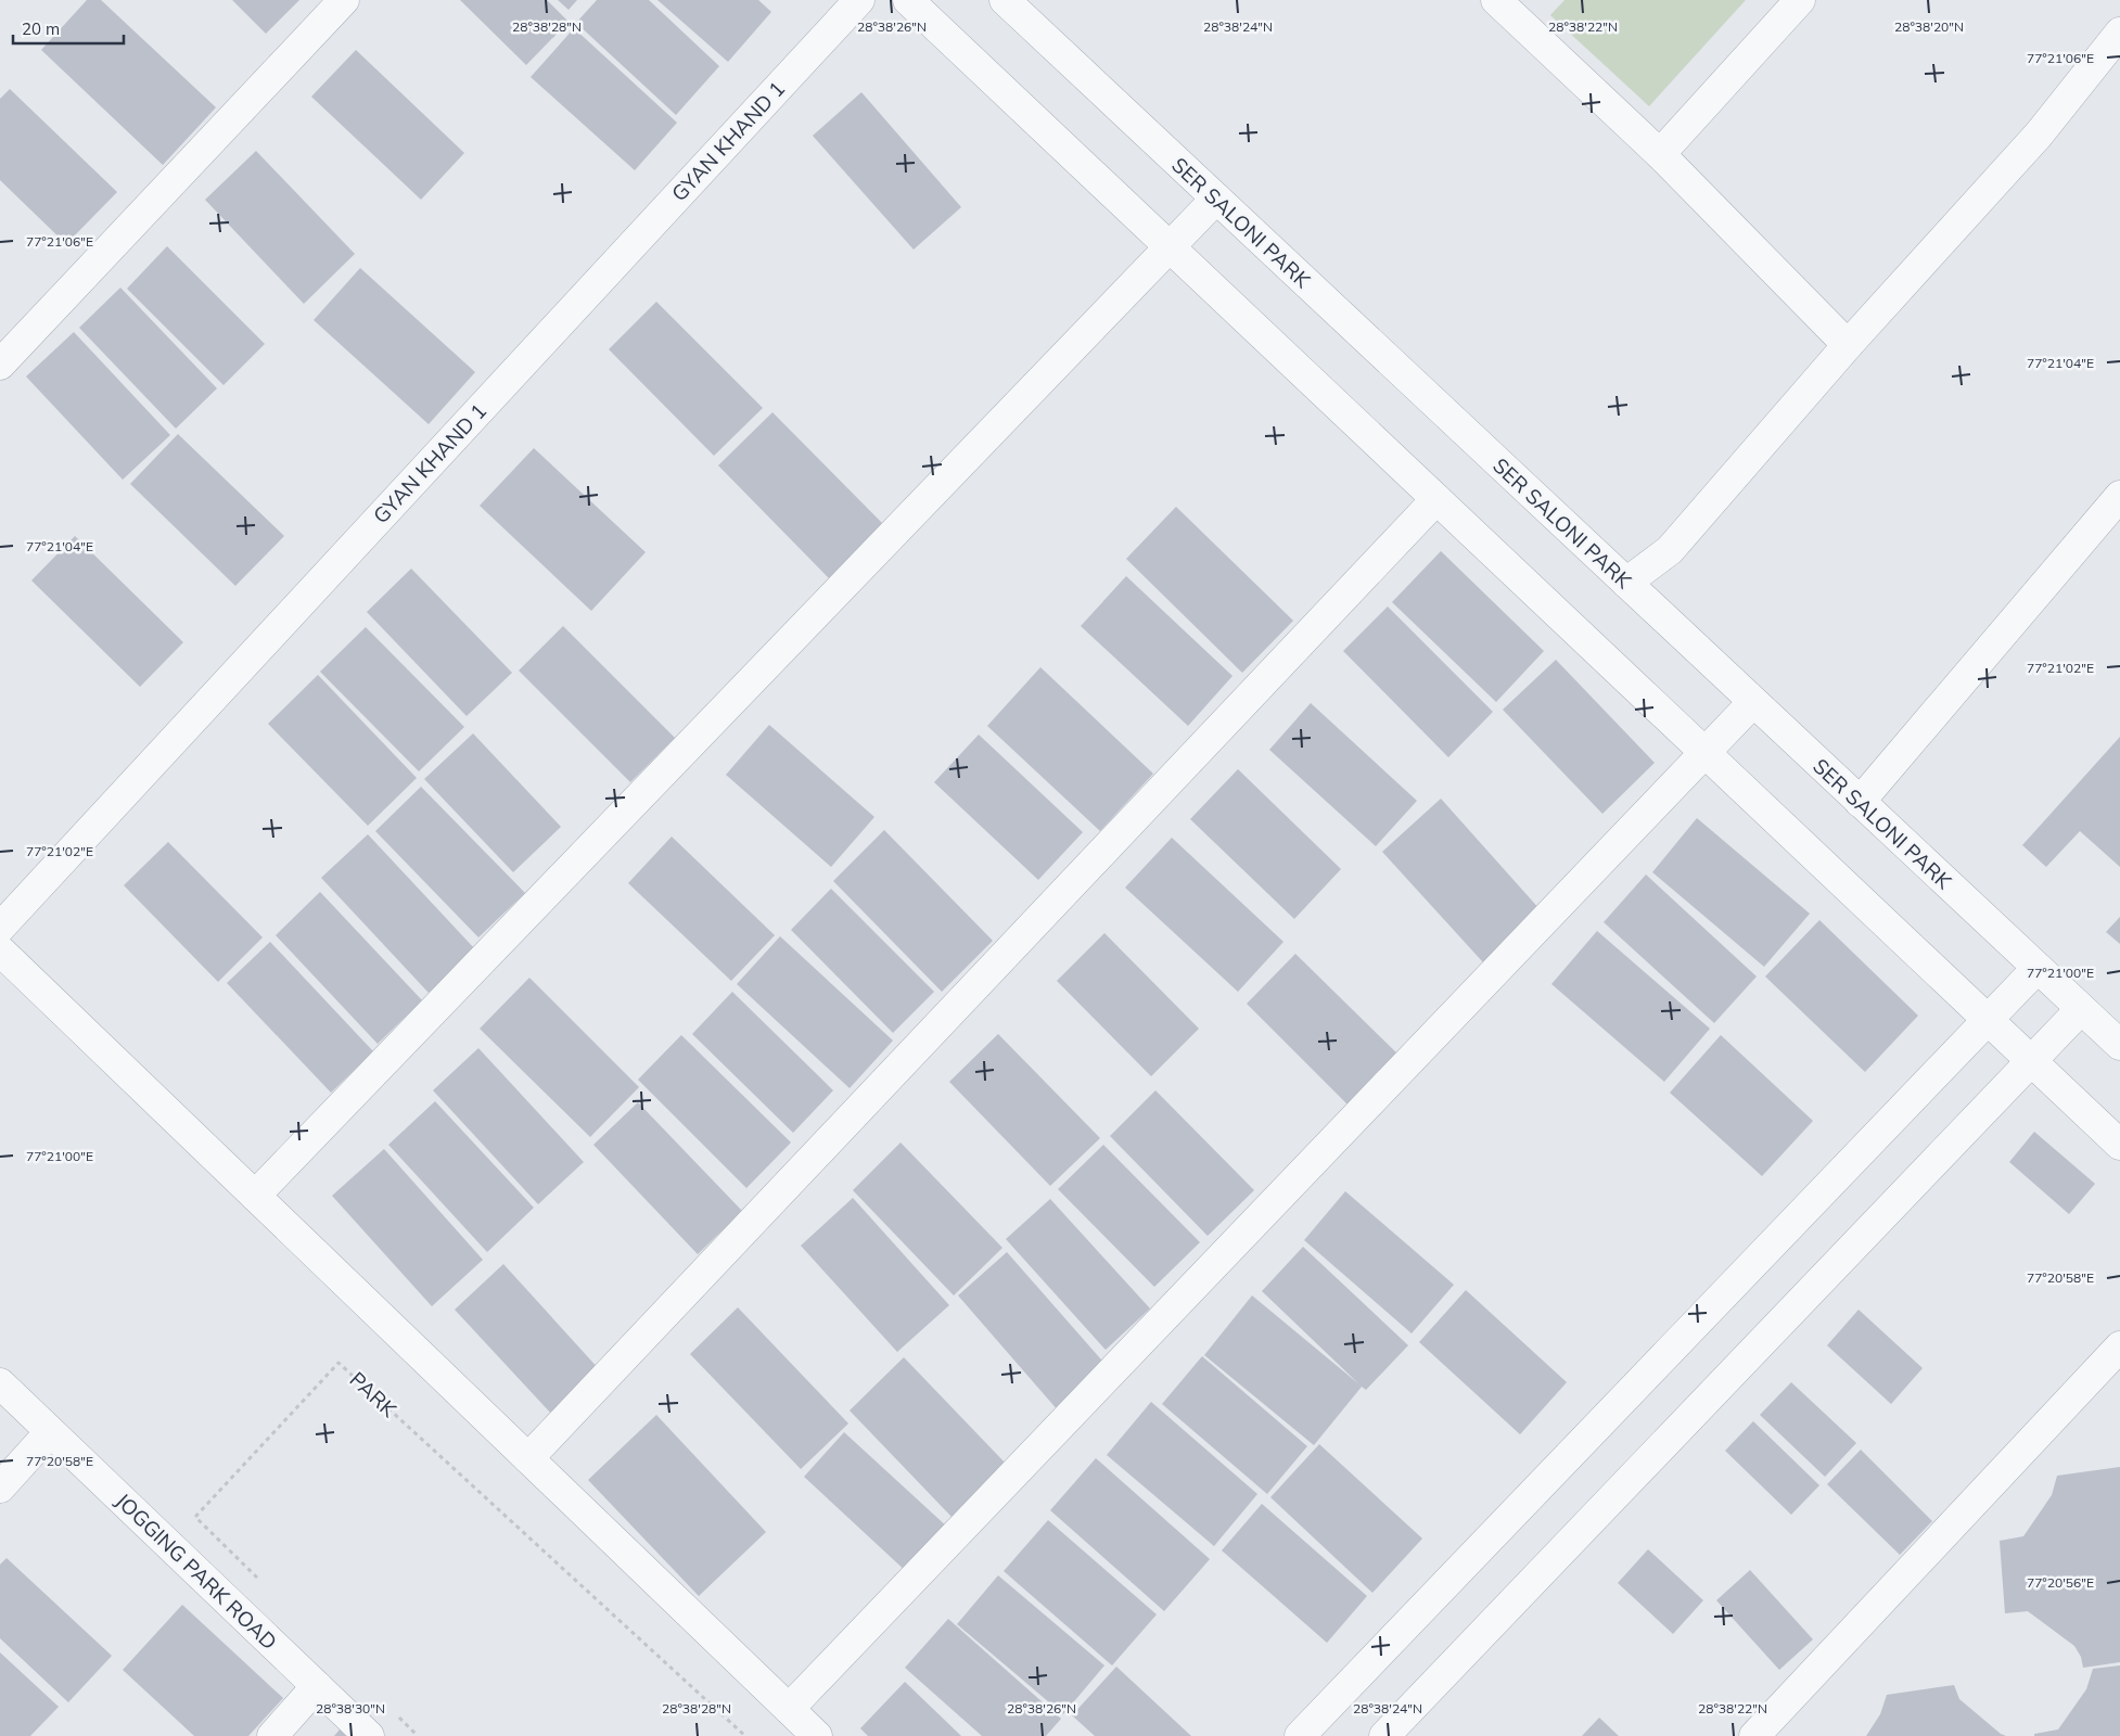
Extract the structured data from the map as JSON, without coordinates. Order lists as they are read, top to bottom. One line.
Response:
{"streets":{"street":["GYAN KHAND 1","SER SALONI PARK","JOGGING PARK ROAD"],"path":["PARK"]},"scale_bar":"20 m","coordinates":["28°38'28\"N","28°38'26\"N","28°38'24\"N","28°38'22\"N","28°38'20\"N","77°21'06\"E","77°21'04\"E","77°21'02\"E","77°21'00\"E","77°20'58\"E","77°20'56\"E","28°38'30\"N"]}
